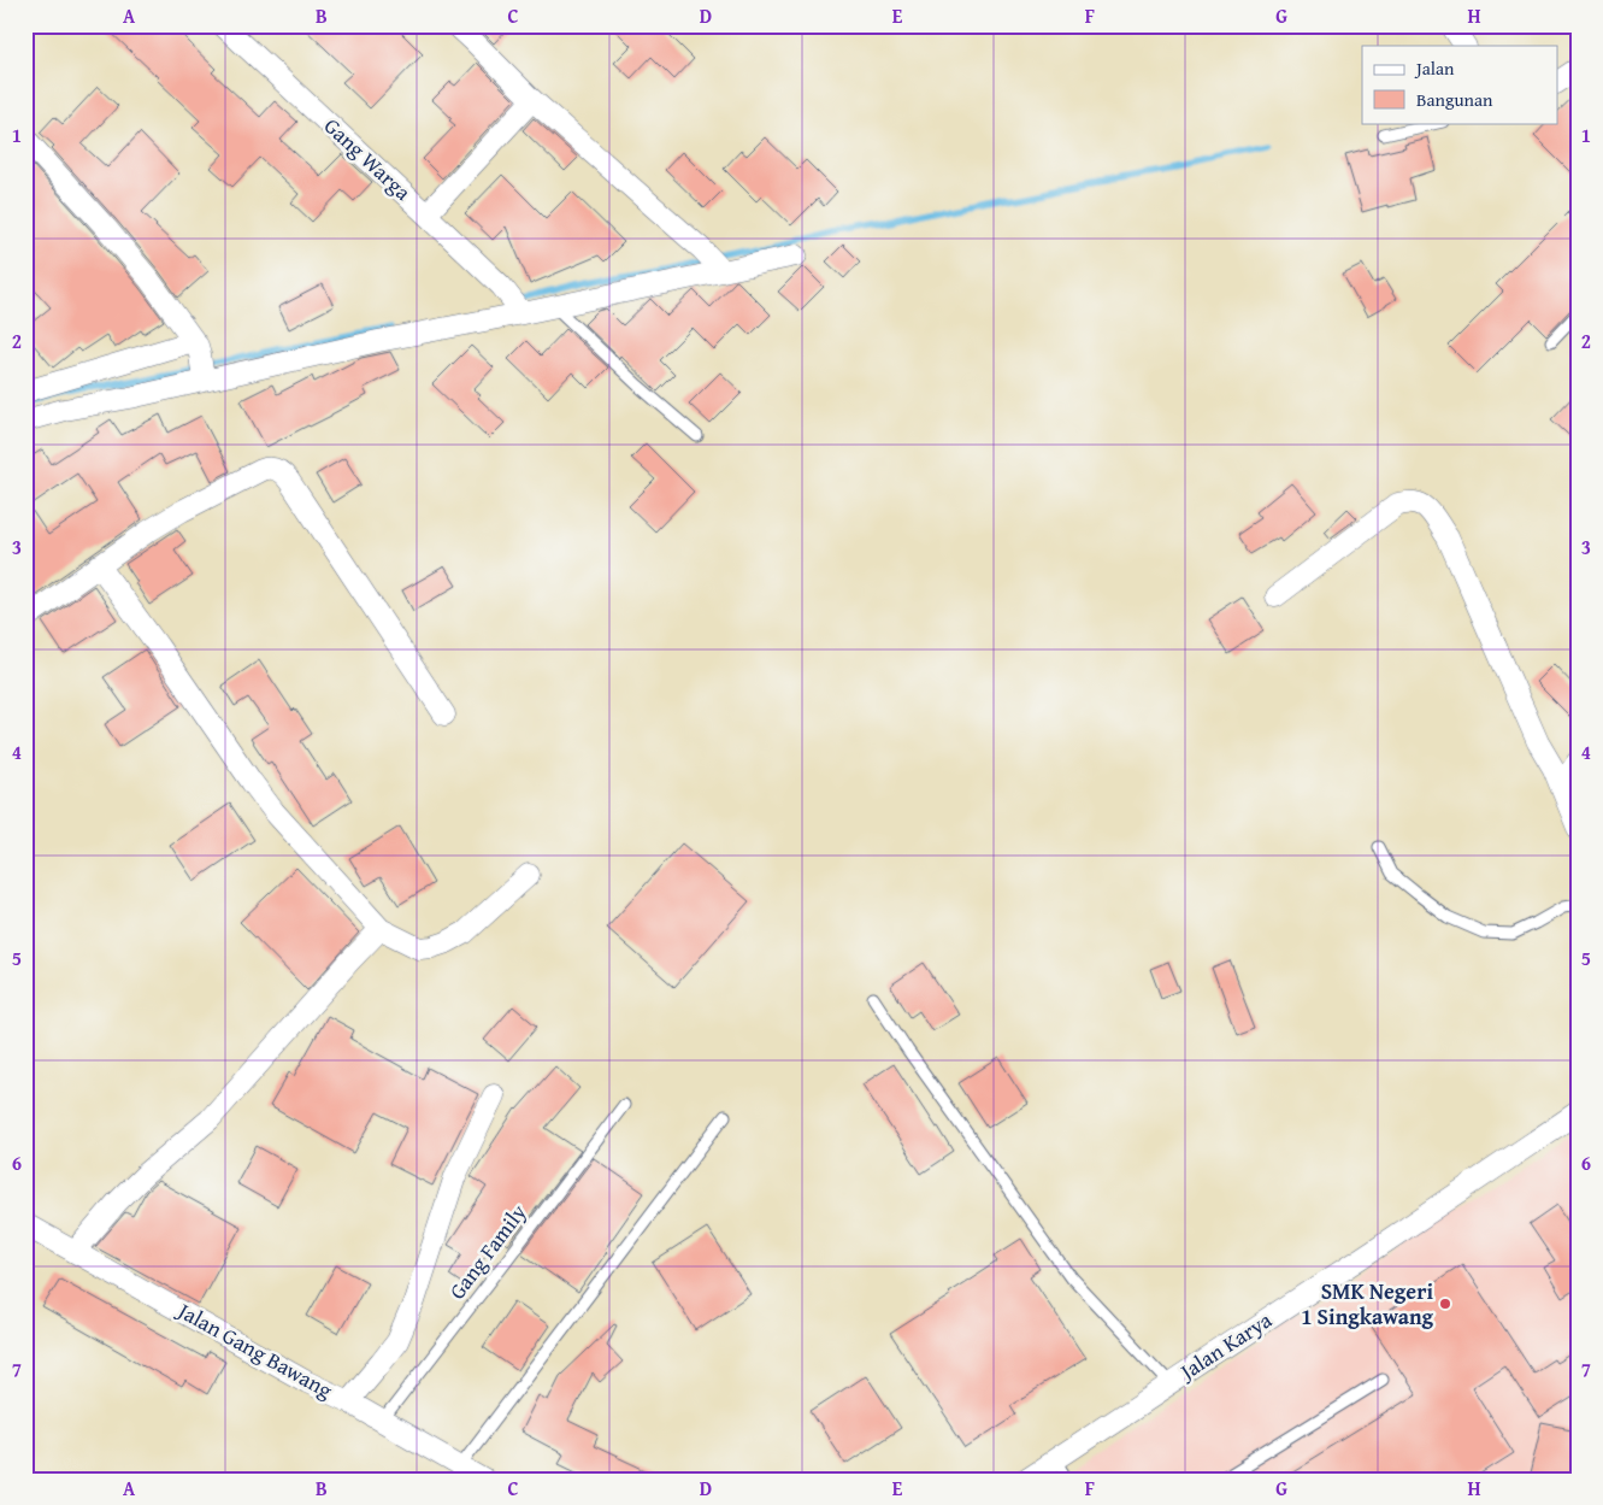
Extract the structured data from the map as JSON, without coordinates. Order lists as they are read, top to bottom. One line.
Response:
{"streets":{"street":["Gang Warga","Jalan Karya","Jalan Gang Bawang"],"lane":["Gang Family"]},"crossings":[["Gang Family","Jalan Gang Bawang"]],"places":["SMK Negeri 1 Singkawang"],"legend":["Jalan","Bangunan"],"grid":{"columns":["A","B","C","D","E","F","G","H"],"rows":["1","2","3","4","5","6","7"]}}
